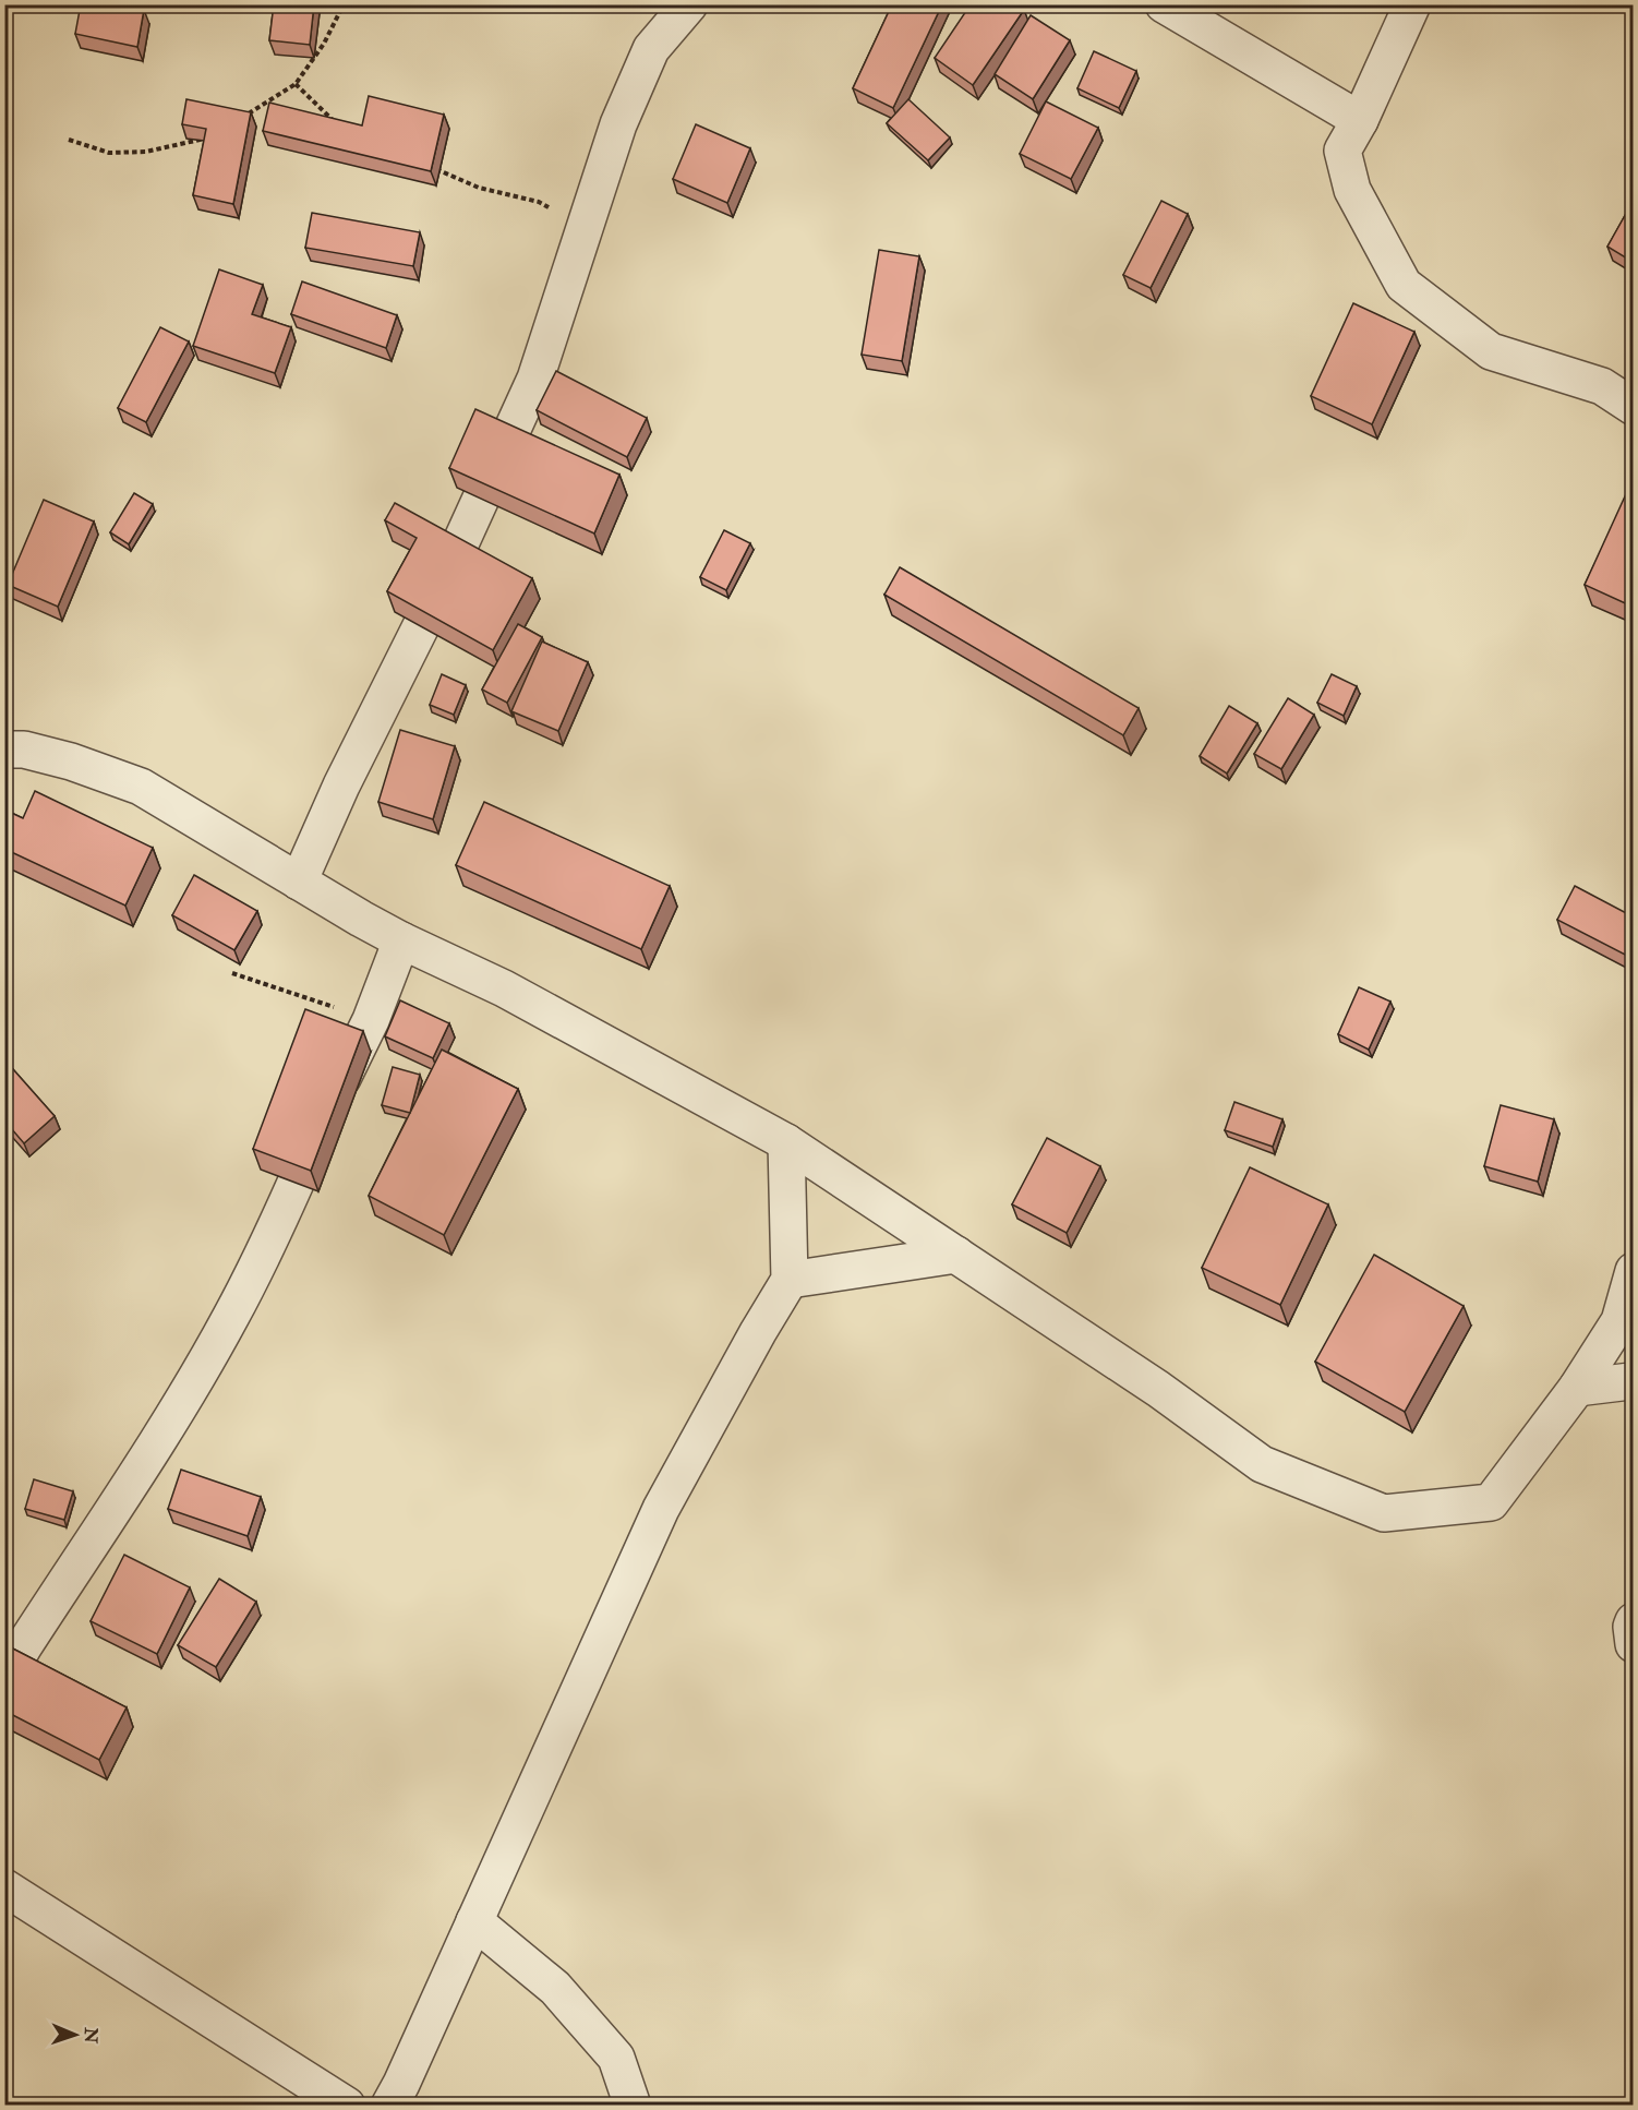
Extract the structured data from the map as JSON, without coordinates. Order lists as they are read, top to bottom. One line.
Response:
{"north":"right"}
